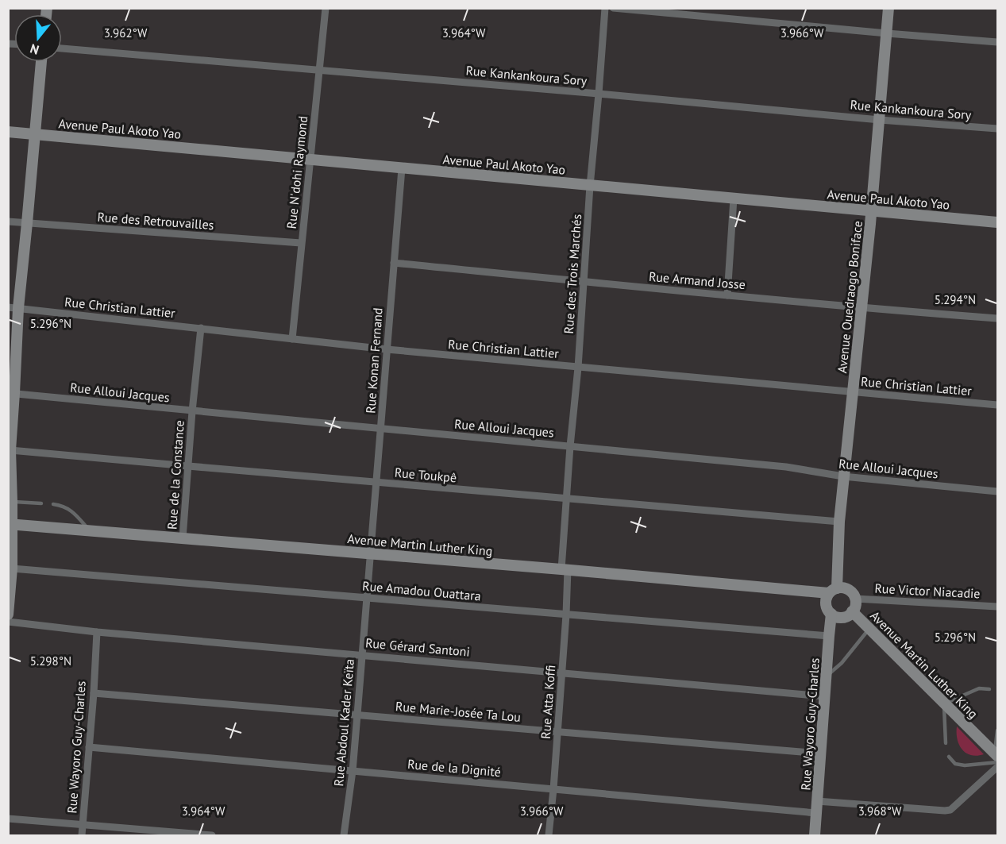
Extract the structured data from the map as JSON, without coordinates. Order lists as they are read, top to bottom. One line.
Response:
{"streets":{"street":["Rue Kankankoura Sory","Avenue Paul Akoto Yao","Rue N'dohi Raymond","Rue des Retrouvailles","Rue des Trois Marchés","Rue Armand Josse","Avenue Ouedraogo Boniface","Rue Christian Lattier","Rue Konan Fernand","Rue Alloui Jacques","Rue de la Constance","Rue Toukpê","Avenue Martin Luther King","Rue Amadou Ouattara","Rue Victor Niacadie","Rue Gérard Santoni","Rue Atta Koffi","Rue Marie-Josée Ta Lou","Rue Abdoul Kader Keïta","Rue Wayoro Guy-Charles","Rue de la Dignité"]},"crossings":[["Rue Kankankoura Sory","Rue N'dohi Raymond"],["Rue Kankankoura Sory","Rue des Trois Marchés"],["Rue Kankankoura Sory","Avenue Ouedraogo Boniface"],["Avenue Paul Akoto Yao","Rue N'dohi Raymond"],["Avenue Paul Akoto Yao","Rue des Trois Marchés"],["Avenue Paul Akoto Yao","Avenue Ouedraogo Boniface"],["Avenue Paul Akoto Yao","Rue Konan Fernand"],["Rue N'dohi Raymond","Rue des Retrouvailles"],["Rue N'dohi Raymond","Rue Christian Lattier"],["Rue des Trois Marchés","Rue Armand Josse"],["Rue des Trois Marchés","Rue Christian Lattier"],["Rue des Trois Marchés","Rue Alloui Jacques"],["Rue des Trois Marchés","Rue Toukpê"],["Rue des Trois Marchés","Avenue Martin Luther King"],["Rue des Trois Marchés","Rue Atta Koffi"],["Rue Armand Josse","Avenue Ouedraogo Boniface"],["Rue Armand Josse","Rue Konan Fernand"],["Avenue Ouedraogo Boniface","Rue Christian Lattier"],["Avenue Ouedraogo Boniface","Rue Alloui Jacques"],["Avenue Ouedraogo Boniface","Rue Toukpê"],["Avenue Ouedraogo Boniface","Avenue Martin Luther King"],["Avenue Ouedraogo Boniface","Rue Victor Niacadie"],["Avenue Ouedraogo Boniface","Rue Wayoro Guy-Charles"],["Rue Christian Lattier","Rue Konan Fernand"],["Rue Christian Lattier","Rue de la Constance"],["Rue Konan Fernand","Rue Alloui Jacques"],["Rue Konan Fernand","Rue Toukpê"],["Rue Konan Fernand","Avenue Martin Luther King"],["Rue Konan Fernand","Rue Abdoul Kader Keïta"],["Rue Alloui Jacques","Rue de la Constance"],["Rue de la Constance","Rue Toukpê"],["Rue de la Constance","Avenue Martin Luther King"],["Avenue Martin Luther King","Rue Victor Niacadie"],["Avenue Martin Luther King","Rue Atta Koffi"],["Avenue Martin Luther King","Rue Abdoul Kader Keïta"],["Avenue Martin Luther King","Rue Wayoro Guy-Charles"],["Rue Amadou Ouattara","Rue Atta Koffi"],["Rue Amadou Ouattara","Rue Abdoul Kader Keïta"],["Rue Amadou Ouattara","Rue Wayoro Guy-Charles"],["Rue Victor Niacadie","Rue Wayoro Guy-Charles"],["Rue Gérard Santoni","Rue Atta Koffi"],["Rue Gérard Santoni","Rue Abdoul Kader Keïta"],["Rue Gérard Santoni","Rue Wayoro Guy-Charles"],["Rue Atta Koffi","Rue Marie-Josée Ta Lou"],["Rue Atta Koffi","Rue de la Dignité"],["Rue Marie-Josée Ta Lou","Rue Abdoul Kader Keïta"],["Rue Marie-Josée Ta Lou","Rue Wayoro Guy-Charles"],["Rue Abdoul Kader Keïta","Rue de la Dignité"],["Rue Wayoro Guy-Charles","Rue de la Dignité"]],"north":"bottom","coordinates":["3.962°W","3.964°W","3.966°W","5.294°N","5.296°N","5.298°N","3.968°W"]}
